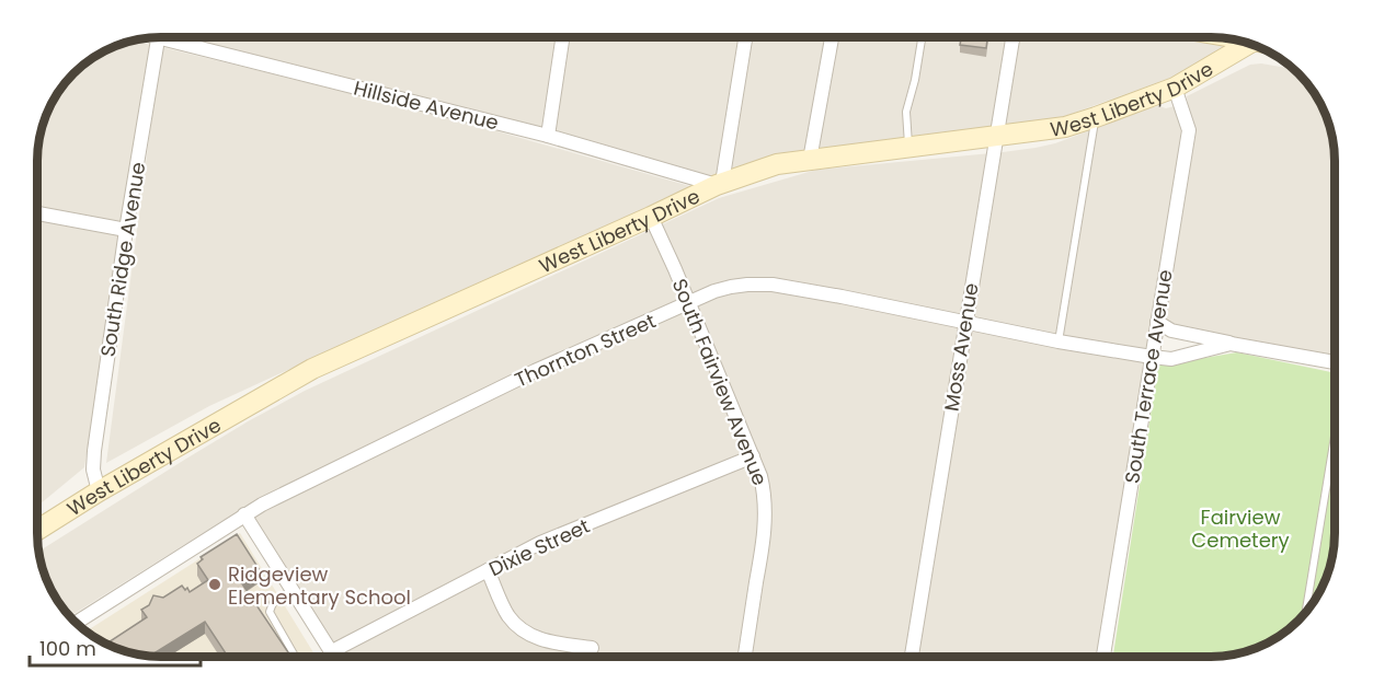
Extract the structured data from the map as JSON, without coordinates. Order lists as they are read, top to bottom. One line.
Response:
{"streets":{"main road":["West Liberty Drive"],"street":["Hillside Avenue","South Ridge Avenue","Moss Avenue","Thornton Street","South Terrace Avenue","South Fairview Avenue","Dixie Street"]},"crossings":[["West Liberty Drive","Hillside Avenue"],["West Liberty Drive","South Ridge Avenue"],["West Liberty Drive","Moss Avenue"],["West Liberty Drive","South Terrace Avenue"],["West Liberty Drive","South Fairview Avenue"],["Moss Avenue","Thornton Street"],["Thornton Street","South Terrace Avenue"],["Thornton Street","South Fairview Avenue"],["South Fairview Avenue","Dixie Street"]],"parks":["Fairview Cemetery"],"places":["Ridgeview Elementary School"],"scale_bar":"100 m"}
